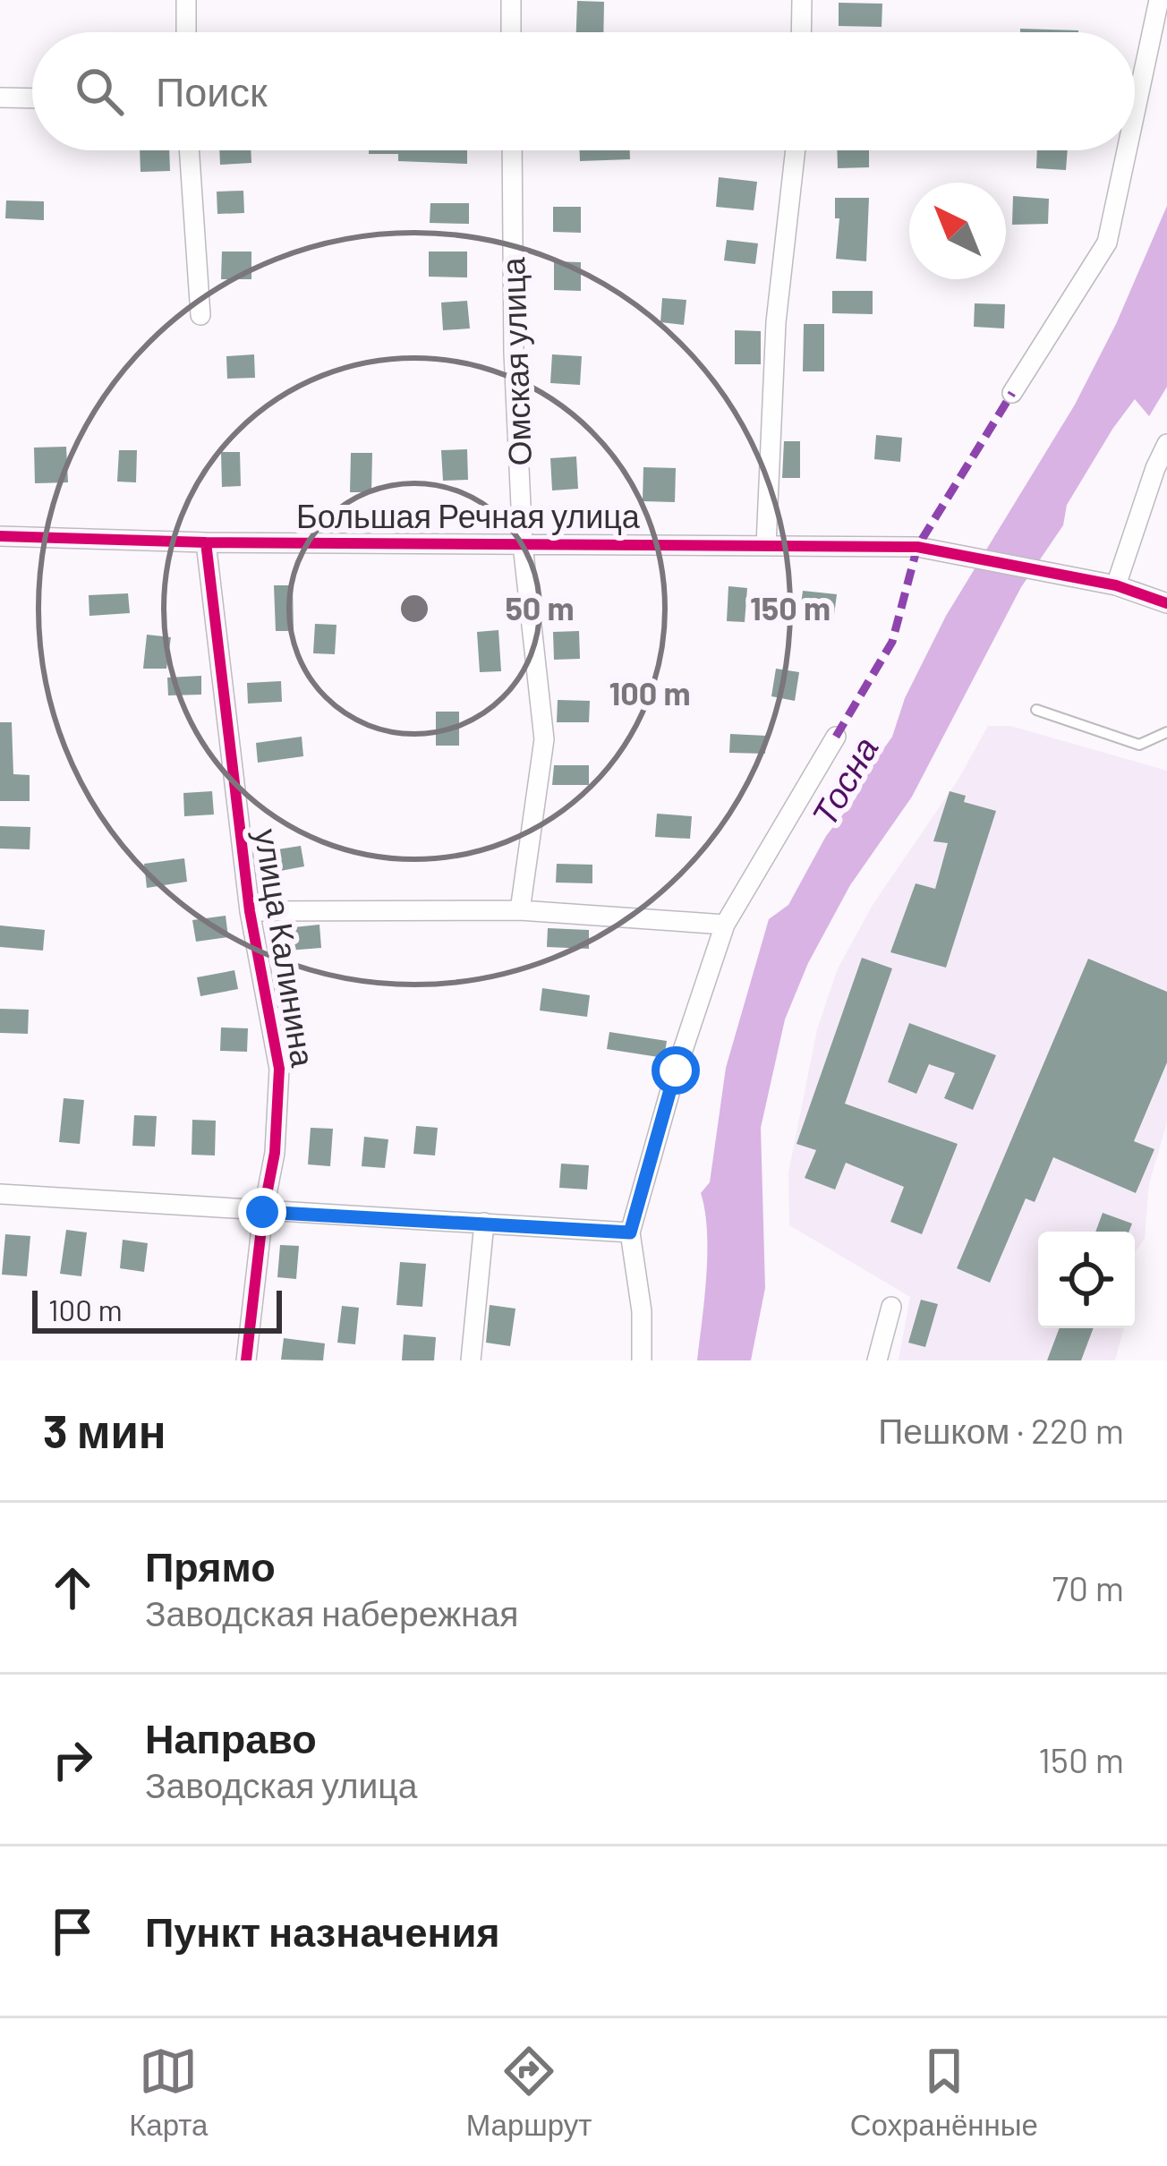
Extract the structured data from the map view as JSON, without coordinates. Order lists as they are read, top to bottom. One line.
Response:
{"streets":{"street":["Омская улица","Большая Речная улица","улица Калинина"]},"crossings":[["Омская улица","Большая Речная улица"],["Большая Речная улица","улица Калинина"]],"water":["Тосна"],"scale_bar":"100 m","north":"top left","page":{"search":"Поиск","scale":"100 m","heading":["3 мин","Пешком · 220 m"],"list":[["Прямо","Заводская набережная","70 m"],["Направо","Заводская улица","150 m"],"Пункт назначения"],"nav":["Карта","Маршрут","Сохранённые"]},"rings":["50 m","150 m","100 m"]}
